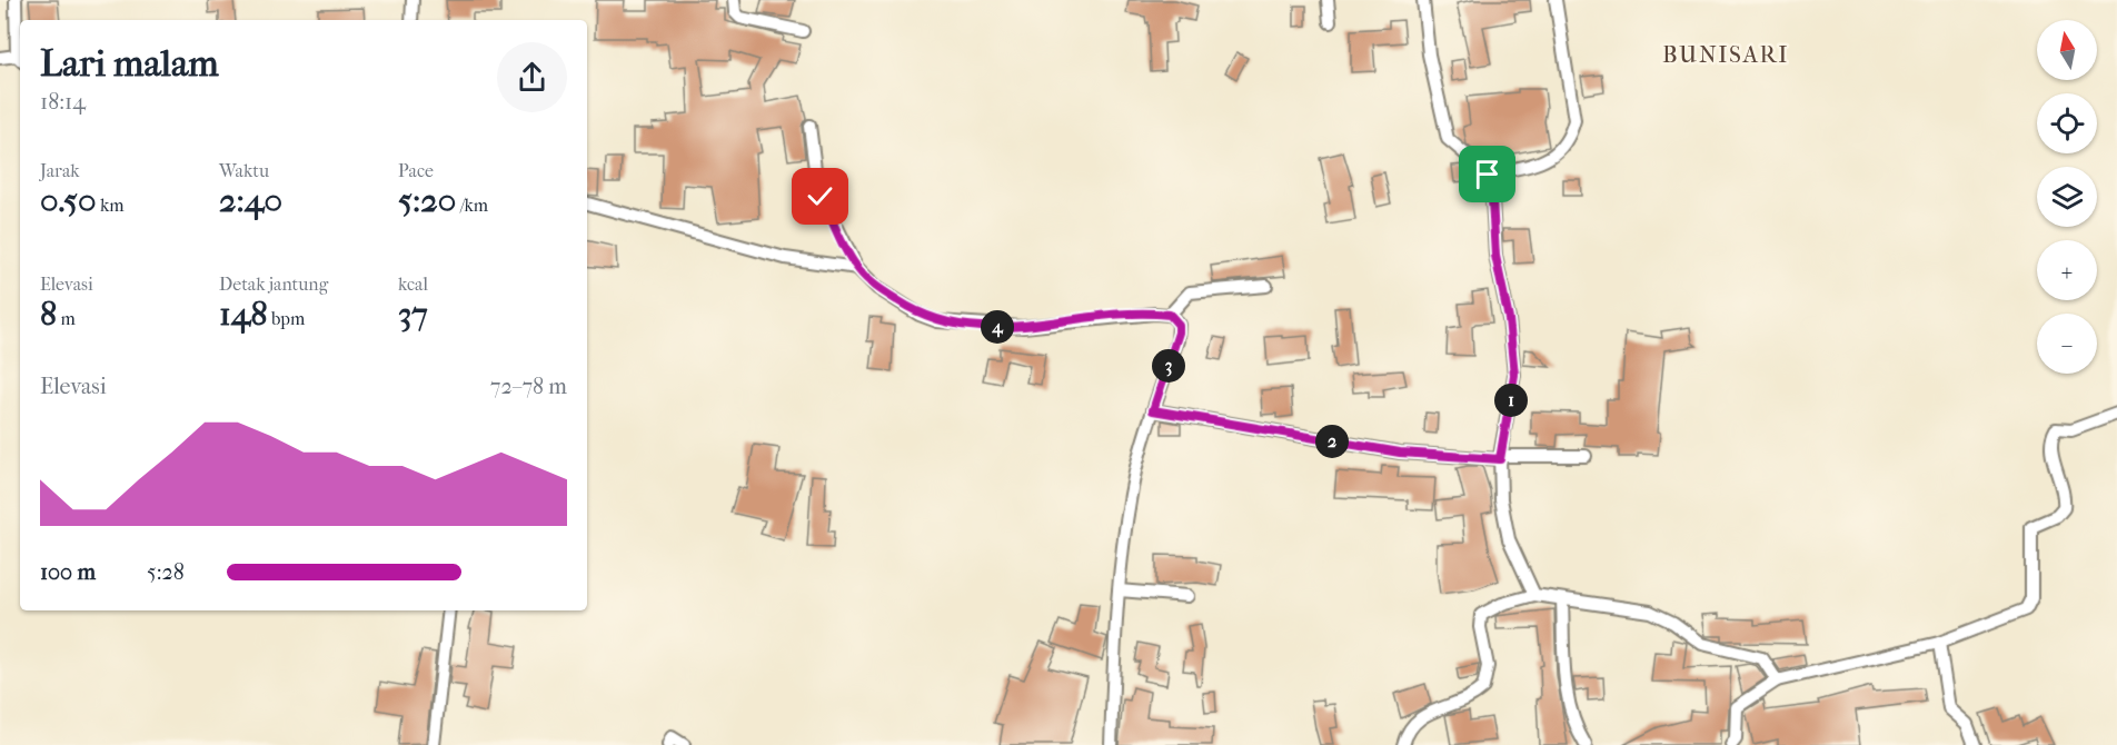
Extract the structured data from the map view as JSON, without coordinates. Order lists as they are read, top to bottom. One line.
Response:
{"districts":["BUNISARI"],"north":"top","page":{"map_buttons":["+","−"],"heading":["Lari malam","18:14"],"stats":[["Jarak","0.50 km"],["Waktu","2:40"],["Pace","5:20 /km"],["Elevasi","8 m"],["Detak jantung","148 bpm"],["kcal","37"]],"pins":["4","3","1","2"],"chart":["Elevasi","72–78 m"],"list":[{"name":"100 m","note":"5:28"}]}}
